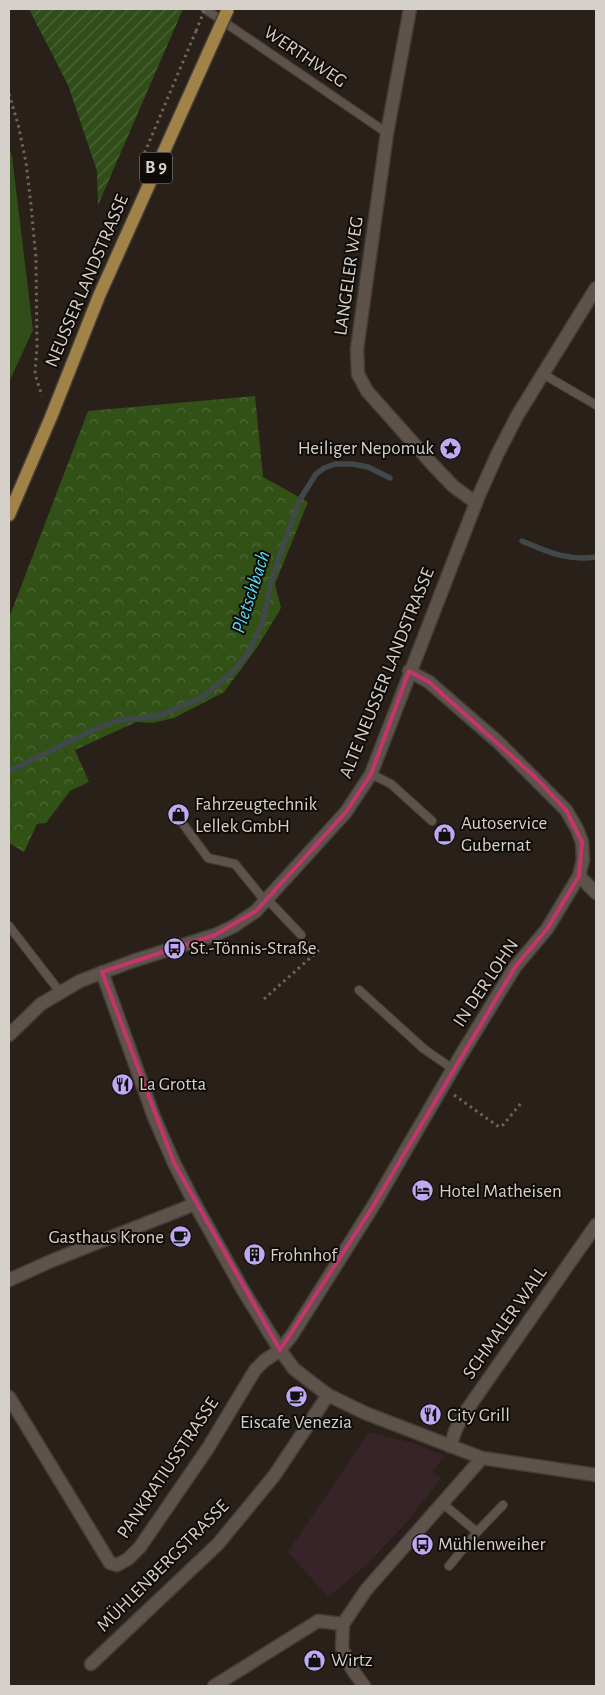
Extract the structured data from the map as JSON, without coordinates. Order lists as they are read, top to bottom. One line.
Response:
{"streets":{"main road":["B 9","NEUSSER LANDSTRASSE"],"street":["LANGELER WEG","ALTE NEUSSER LANDSTRASSE","IN DER LOHN","SCHMALER WALL","PANKRATIUSSTRASSE","MÜHLENBERGSTRASSE"],"lane":["WERTHWEG"]},"crossings":[["WERTHWEG","LANGELER WEG"],["LANGELER WEG","ALTE NEUSSER LANDSTRASSE"],["ALTE NEUSSER LANDSTRASSE","IN DER LOHN"],["IN DER LOHN","PANKRATIUSSTRASSE"]],"water":["Pletschbach"],"places":{"place":["Heiliger Nepomuk"],"shop":["Fahrzeugtechnik Lellek GmbH","Autoservice Gubernat","Wirtz"],"bus stop":["St.-Tönnis-Straße","Mühlenweiher"],"restaurant":["La Grotta","City Grill"],"hotel":["Hotel Matheisen"],"cafe":["Gasthaus Krone","Eiscafe Venezia"],"building":["Frohnhof"]}}
